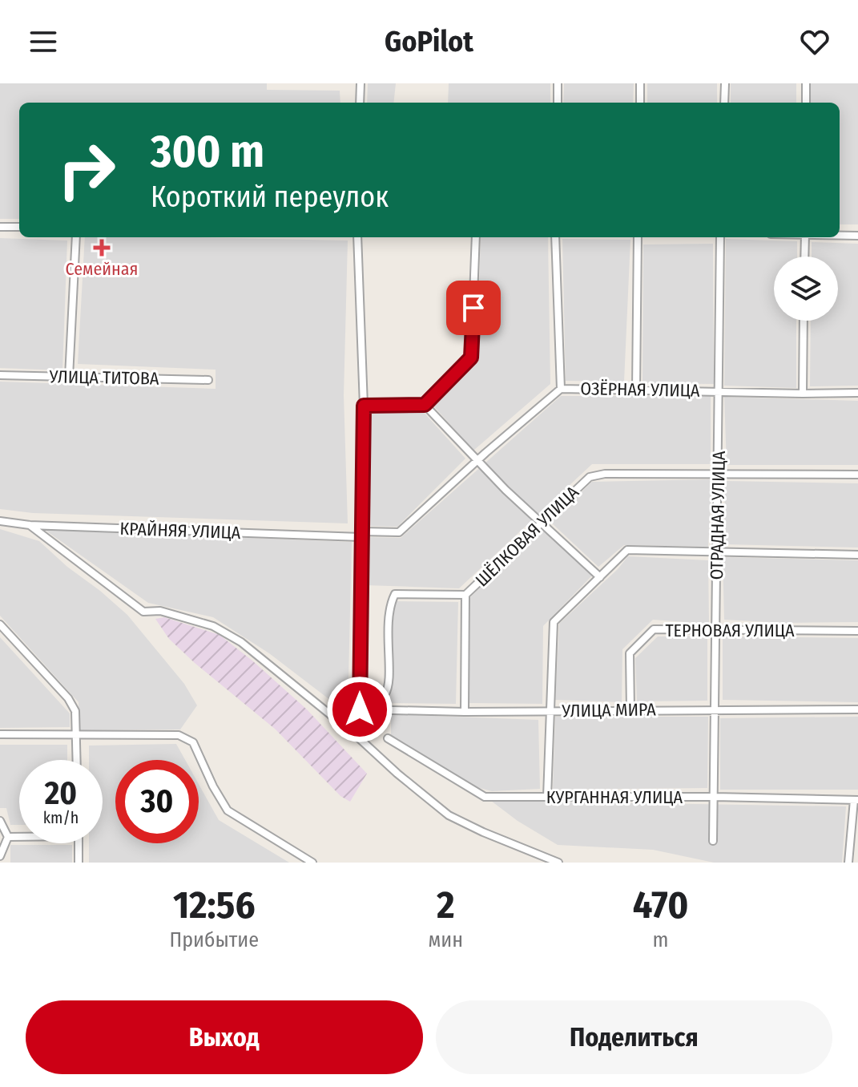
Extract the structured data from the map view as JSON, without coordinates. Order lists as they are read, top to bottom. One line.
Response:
{"streets":{"street":["УЛИЦА ТИТОВА","ОЗЁРНАЯ УЛИЦА","ОТРАДНАЯ УЛИЦА","КРАЙНЯЯ УЛИЦА","ШЁЛКОВАЯ УЛИЦА","ТЕРНОВАЯ УЛИЦА","УЛИЦА МИРА","КУРГАННАЯ УЛИЦА"]},"crossings":[["ОЗЁРНАЯ УЛИЦА","ОТРАДНАЯ УЛИЦА"],["ОЗЁРНАЯ УЛИЦА","КРАЙНЯЯ УЛИЦА"],["ОТРАДНАЯ УЛИЦА","ШЁЛКОВАЯ УЛИЦА"],["ОТРАДНАЯ УЛИЦА","ТЕРНОВАЯ УЛИЦА"],["ОТРАДНАЯ УЛИЦА","УЛИЦА МИРА"],["ОТРАДНАЯ УЛИЦА","КУРГАННАЯ УЛИЦА"],["ШЁЛКОВАЯ УЛИЦА","УЛИЦА МИРА"],["ТЕРНОВАЯ УЛИЦА","УЛИЦА МИРА"]],"places":{"health":["Семейная"]},"page":{"header":"GoPilot","turn":["300 m","Короткий переулок"],"speed":"20 km/h","limit":"30","eta":["12:56","Прибытие","2","мин","470","m"],"buttons":["Выход","Поделиться"]}}
